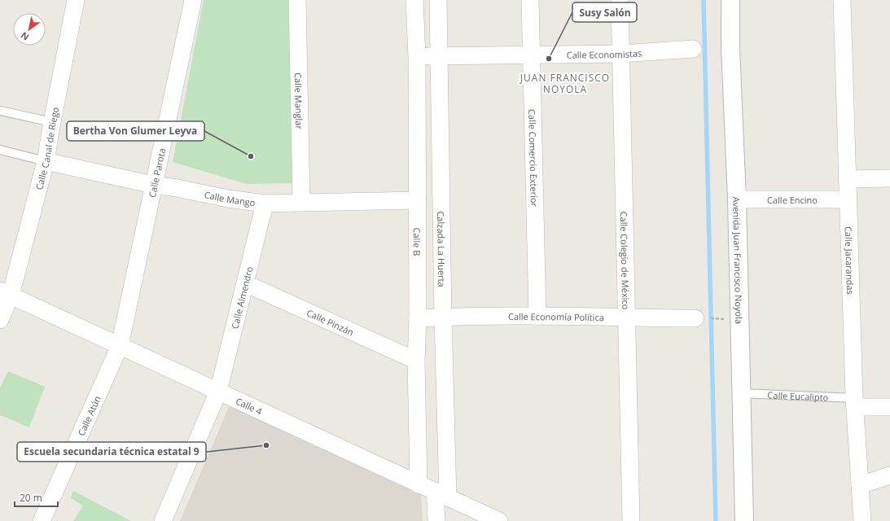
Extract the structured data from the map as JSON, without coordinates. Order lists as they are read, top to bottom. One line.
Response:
{"streets":{"street":["Calle Economistas","Calle Manglar","Calle Canal de Riego","Calle Comercio Exterior","Calle Parota","Calle Mango","Calle Encino","Calle B","Calzada La Huerta","Calle Colegio de México","Avenida Juan Francisco Noyola","Calle Jacarandas","Calle Almendro","Calle Economía Política","Calle Pinzán","Calle Eucalipto","Calle 4","Calle Atún"]},"crossings":[["Calle Economistas","Calle Comercio Exterior"],["Calle Economistas","Calle B"],["Calle Economistas","Calzada La Huerta"],["Calle Economistas","Calle Colegio de México"],["Calle Manglar","Calle Mango"],["Calle Canal de Riego","Calle Mango"],["Calle Canal de Riego","Calle 4"],["Calle Comercio Exterior","Calle Economía Política"],["Calle Parota","Calle Mango"],["Calle Parota","Calle 4"],["Calle Parota","Calle Atún"],["Calle Mango","Calle B"],["Calle Mango","Calle Almendro"],["Calle Encino","Avenida Juan Francisco Noyola"],["Calle Encino","Calle Jacarandas"],["Calle B","Calle Economía Política"],["Calle B","Calle Pinzán"],["Calle B","Calle 4"],["Calzada La Huerta","Calle Economía Política"],["Calzada La Huerta","Calle 4"],["Calle Colegio de México","Calle Economía Política"],["Avenida Juan Francisco Noyola","Calle Eucalipto"],["Calle Jacarandas","Calle Eucalipto"],["Calle Almendro","Calle Pinzán"],["Calle Almendro","Calle 4"],["Calle 4","Calle Atún"]],"districts":["JUAN FRANCISCO NOYOLA"],"places":["Susy Salón","Bertha Von Glumer Leyva","Escuela secundaria técnica estatal 9"],"scale_bar":"20 m","north":"bottom left"}
